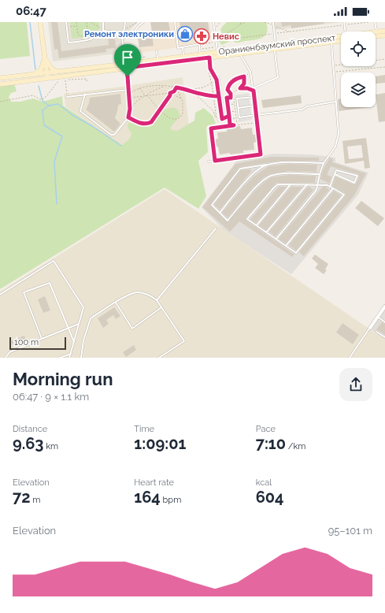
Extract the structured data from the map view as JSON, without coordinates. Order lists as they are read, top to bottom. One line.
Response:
{"streets":{"main road":["Ораниенбаумский проспект"]},"places":{"shop":["Ремонт электроники"],"pharmacy":["Невис"]},"scale_bar":"100 m","page":{"status":"06:47","scale":"100 m","heading":["Morning run","06:47 · 9 × 1.1 km"],"stats":[["Distance","9.63 km"],["Time","1:09:01"],["Pace","7:10 /km"],["Elevation","72 m"],["Heart rate","164 bpm"],["kcal","604"]],"chart":["Elevation","95–101 m"]}}
